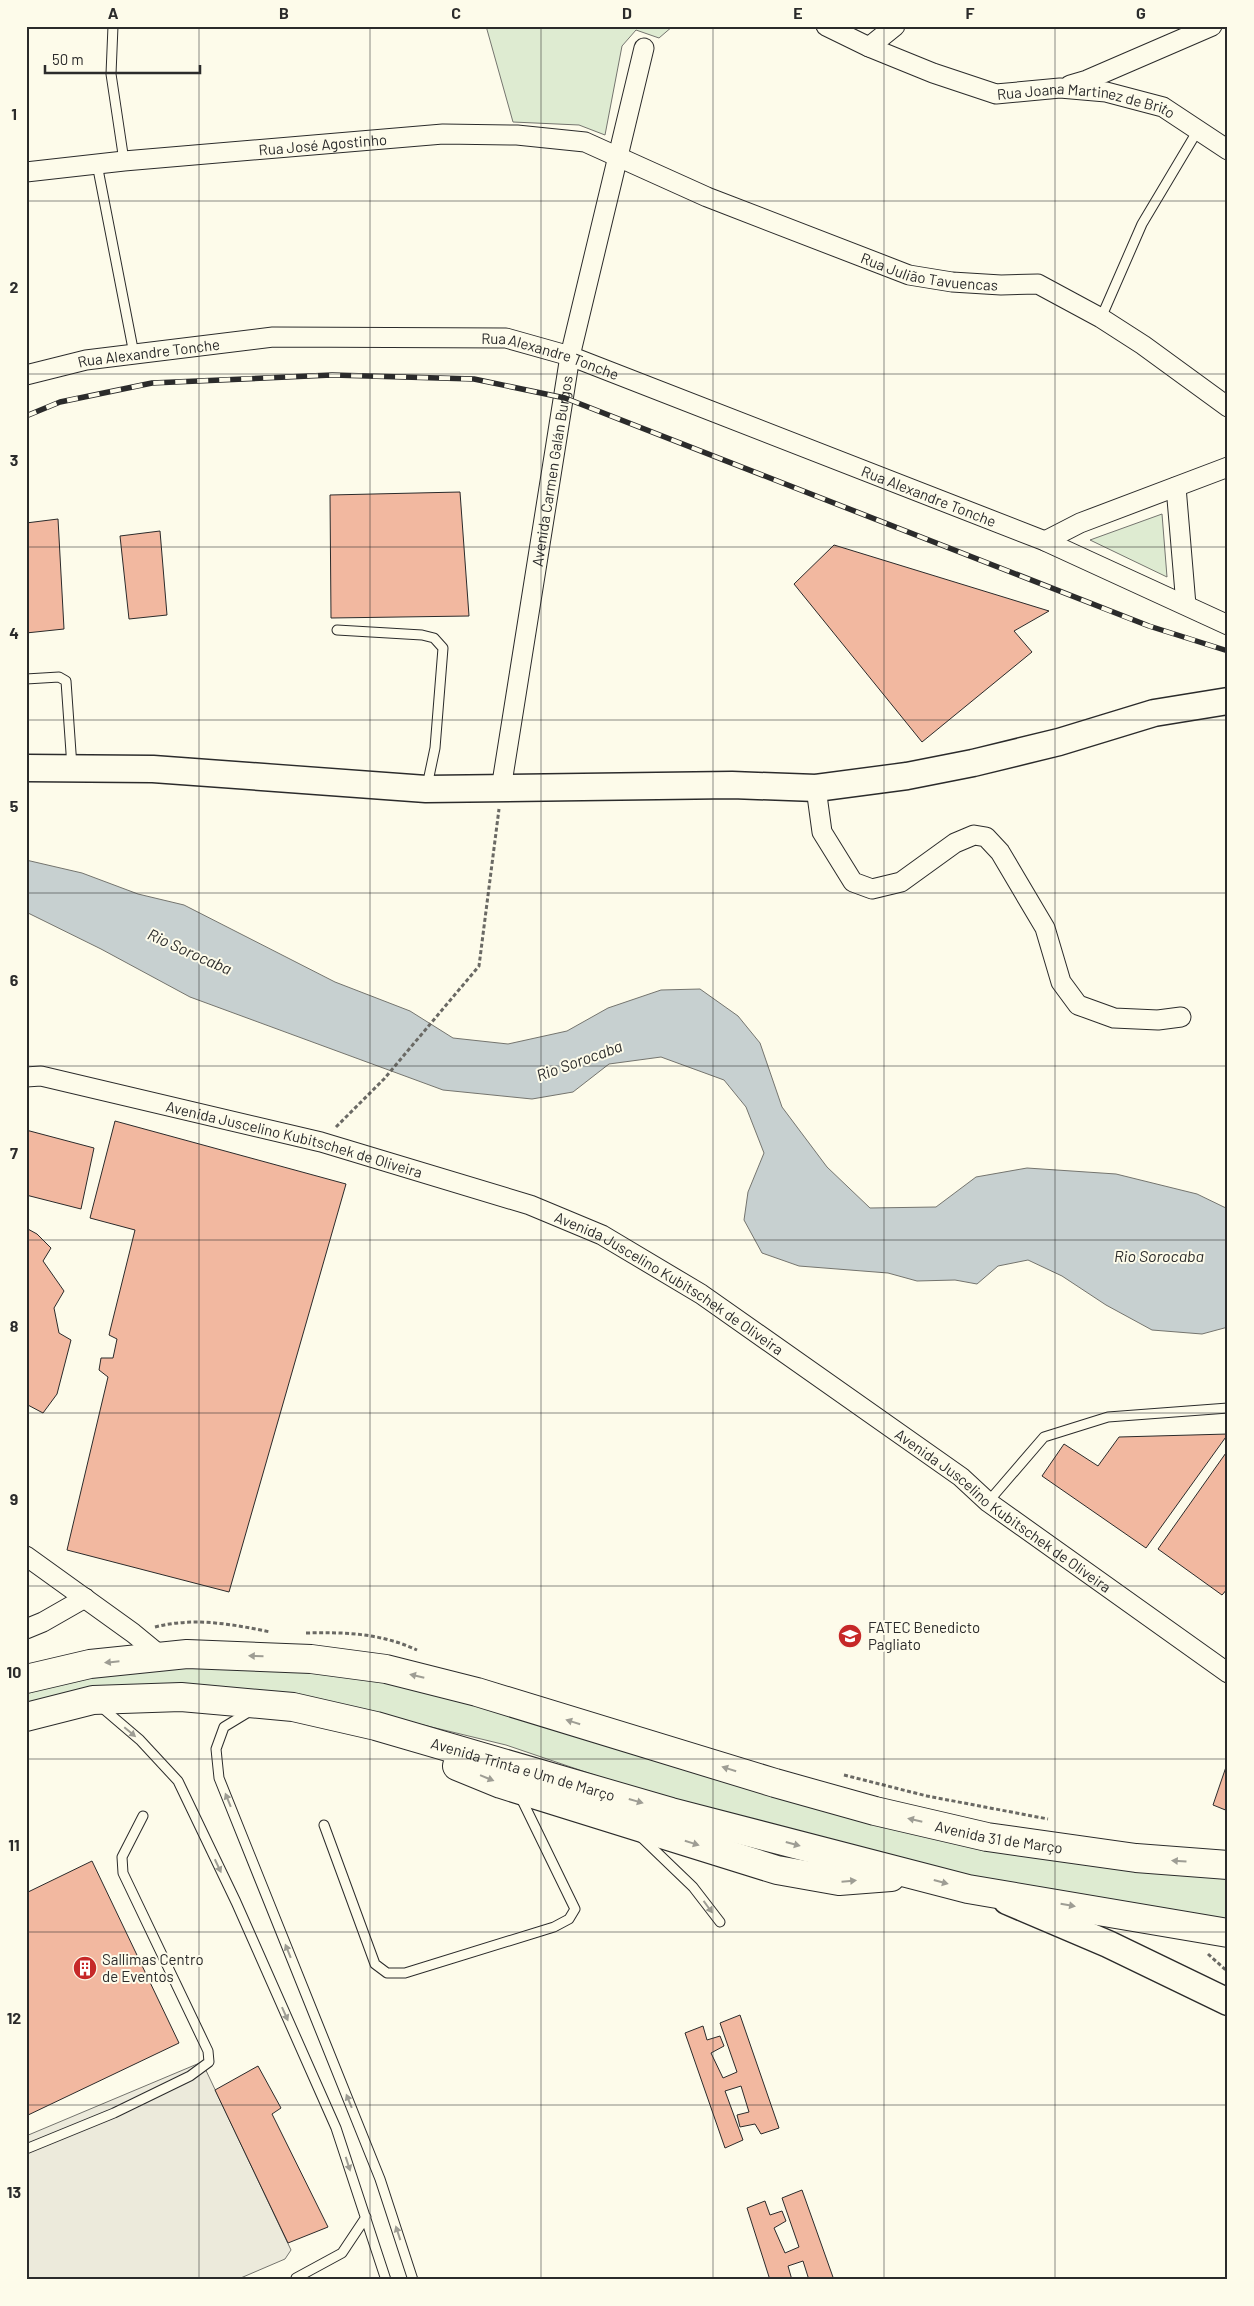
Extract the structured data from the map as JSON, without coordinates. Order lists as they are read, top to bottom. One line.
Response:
{"streets":{"highway":["Avenida Trinta e Um de Março","Avenida 31 de Março"],"street":["Rua Joana Martinez de Brito","Rua José Agostinho","Rua Julião Tavuencas","Rua Alexandre Tonche","Avenida Carmen Galán Burgos","Avenida Juscelino Kubitschek de Oliveira"]},"crossings":[["Rua José Agostinho","Rua Julião Tavuencas"],["Rua José Agostinho","Avenida Carmen Galán Burgos"],["Rua Julião Tavuencas","Avenida Carmen Galán Burgos"],["Rua Alexandre Tonche","Avenida Carmen Galán Burgos"]],"water":["Rio Sorocaba"],"places":{"school or university":["FATEC Benedicto Pagliato"],"building":["Sallimas Centro de Eventos"]},"scale_bar":"50 m","grid":{"columns":["A","B","C","D","E","F","G"],"rows":["1","2","3","4","5","6","7","8","9","10","11","12","13"]}}
